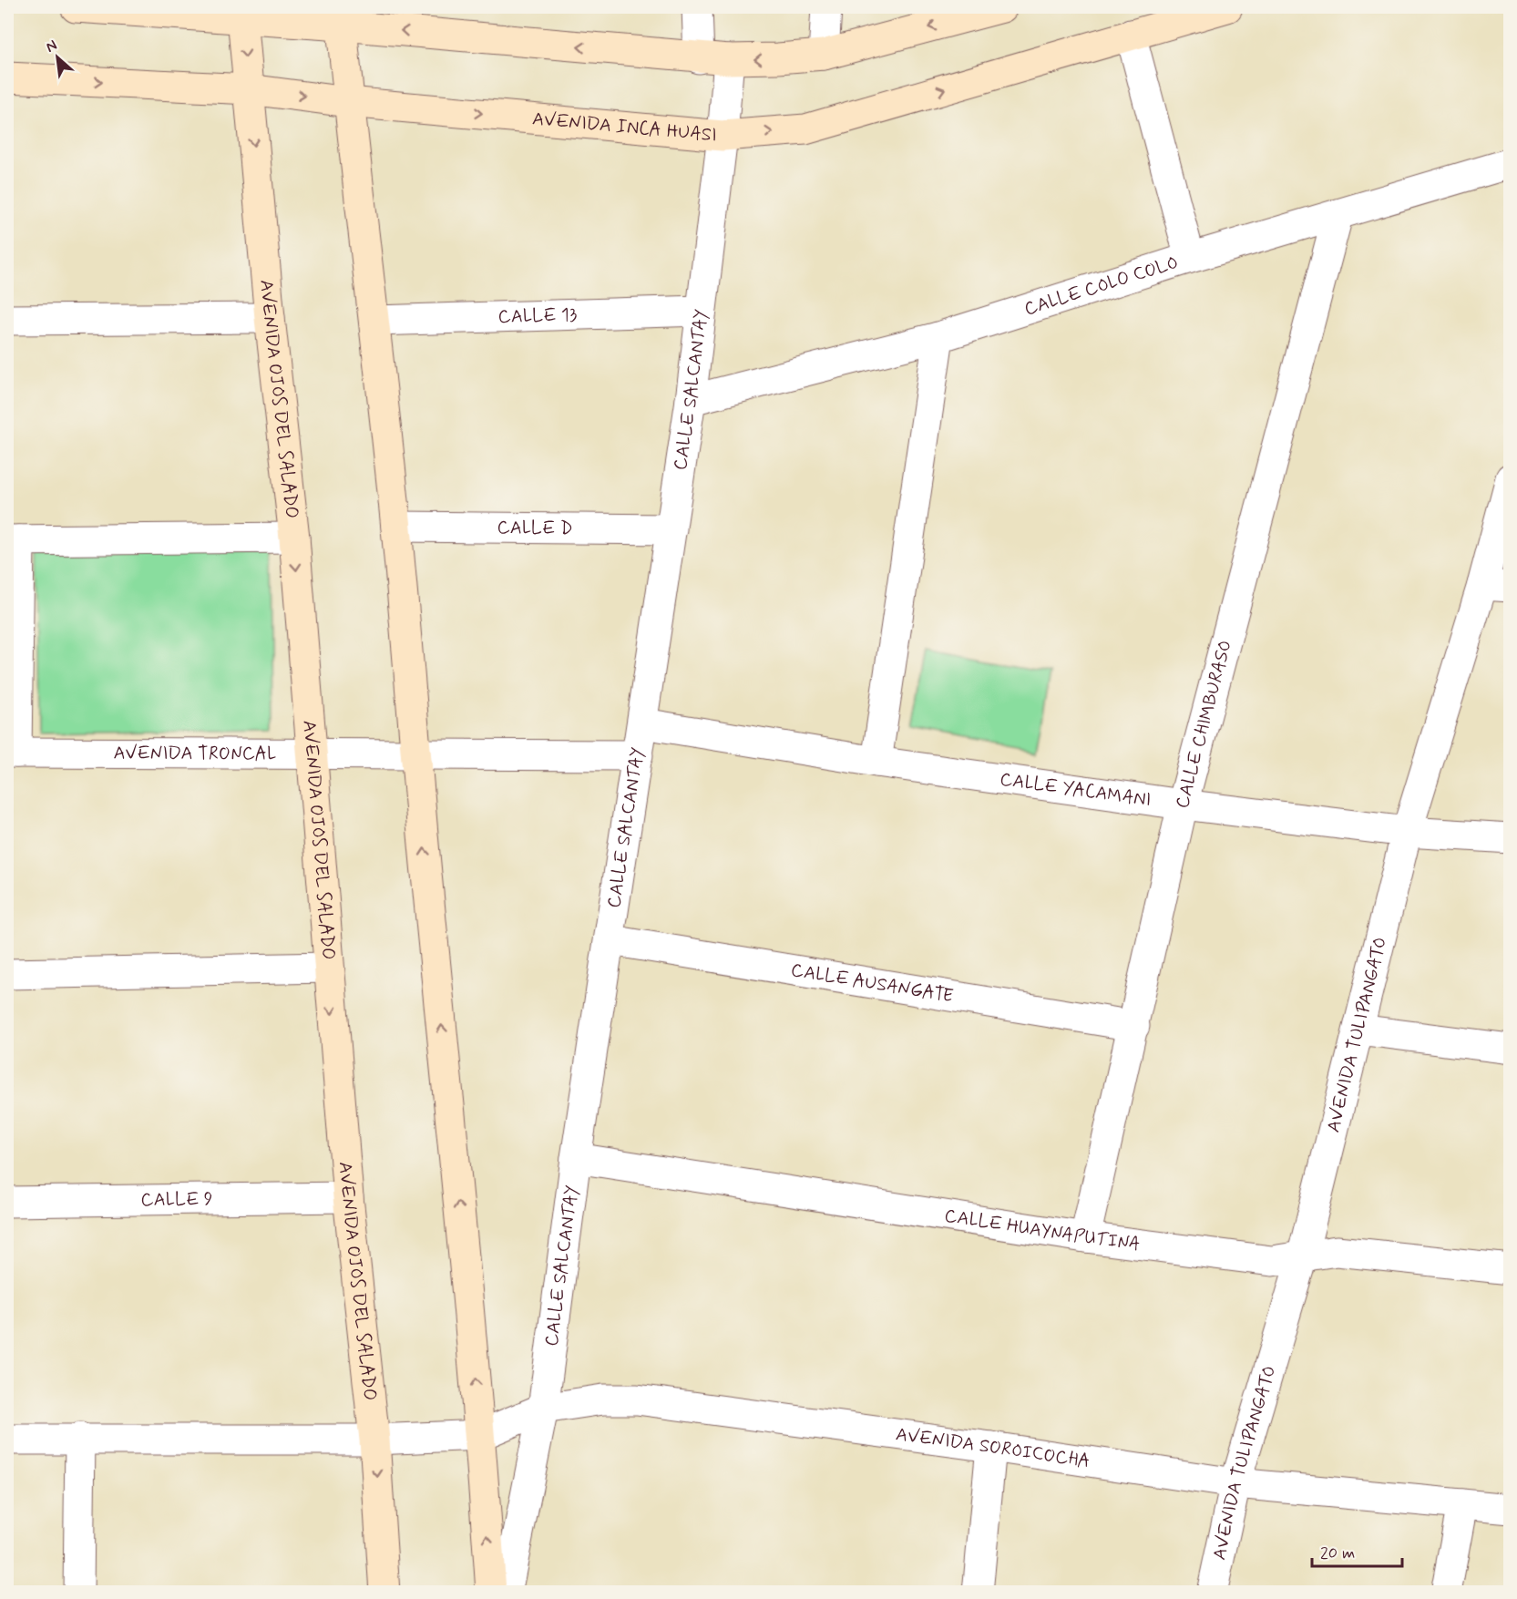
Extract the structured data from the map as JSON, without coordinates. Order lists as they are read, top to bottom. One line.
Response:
{"streets":{"street":["AVENIDA INCA HUASI","CALLE COLO COLO","CALLE 13","CALLE SALCANTAY","AVENIDA OJOS DEL SALADO","CALLE D","CALLE CHIMBURASO","AVENIDA TRONCAL","CALLE YACAMANI","CALLE AUSANGATE","AVENIDA TULIPANGATO","CALLE 9","CALLE HUAYNAPUTINA","AVENIDA SOROICOCHA"]},"crossings":[["AVENIDA INCA HUASI","CALLE SALCANTAY"],["AVENIDA INCA HUASI","AVENIDA OJOS DEL SALADO"],["CALLE COLO COLO","CALLE SALCANTAY"],["CALLE COLO COLO","CALLE CHIMBURASO"],["CALLE 13","CALLE SALCANTAY"],["CALLE SALCANTAY","CALLE D"],["CALLE SALCANTAY","AVENIDA TRONCAL"],["CALLE SALCANTAY","CALLE YACAMANI"],["CALLE SALCANTAY","CALLE AUSANGATE"],["CALLE SALCANTAY","CALLE HUAYNAPUTINA"],["CALLE SALCANTAY","AVENIDA SOROICOCHA"],["AVENIDA OJOS DEL SALADO","AVENIDA TRONCAL"],["AVENIDA OJOS DEL SALADO","CALLE 9"],["CALLE CHIMBURASO","CALLE YACAMANI"],["CALLE CHIMBURASO","CALLE AUSANGATE"],["CALLE CHIMBURASO","CALLE HUAYNAPUTINA"],["CALLE YACAMANI","AVENIDA TULIPANGATO"],["AVENIDA TULIPANGATO","CALLE HUAYNAPUTINA"],["AVENIDA TULIPANGATO","AVENIDA SOROICOCHA"]],"scale_bar":"20 m","north":"top left"}
